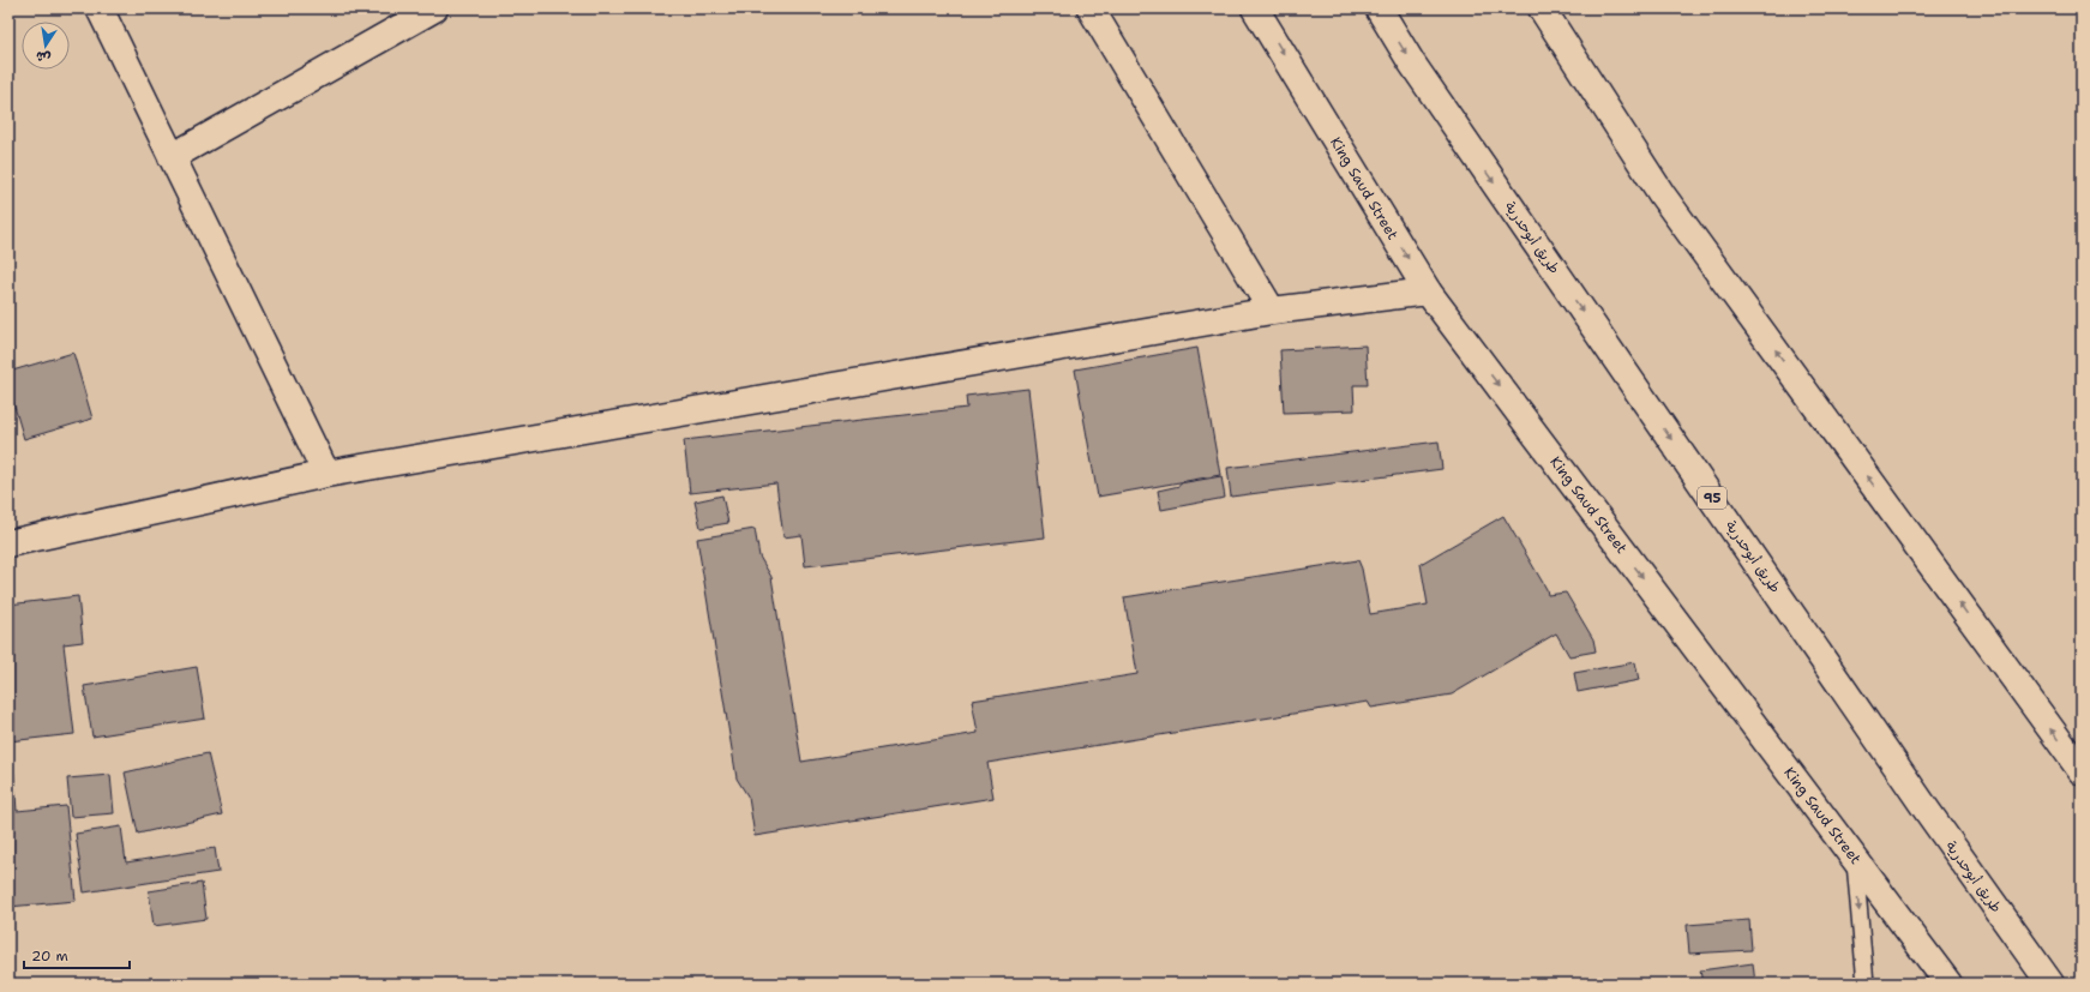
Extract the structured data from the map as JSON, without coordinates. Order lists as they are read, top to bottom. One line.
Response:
{"streets":{"main road":["King Saud Street","طريق أبوحدرية","95"]},"scale_bar":"20 m","north":"bottom"}
